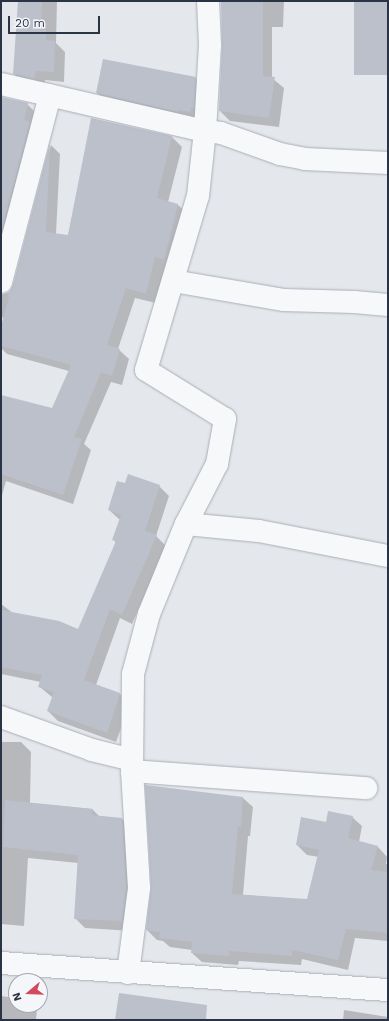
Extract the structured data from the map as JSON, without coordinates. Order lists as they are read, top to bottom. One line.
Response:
{"scale_bar":"20 m","north":"left"}
